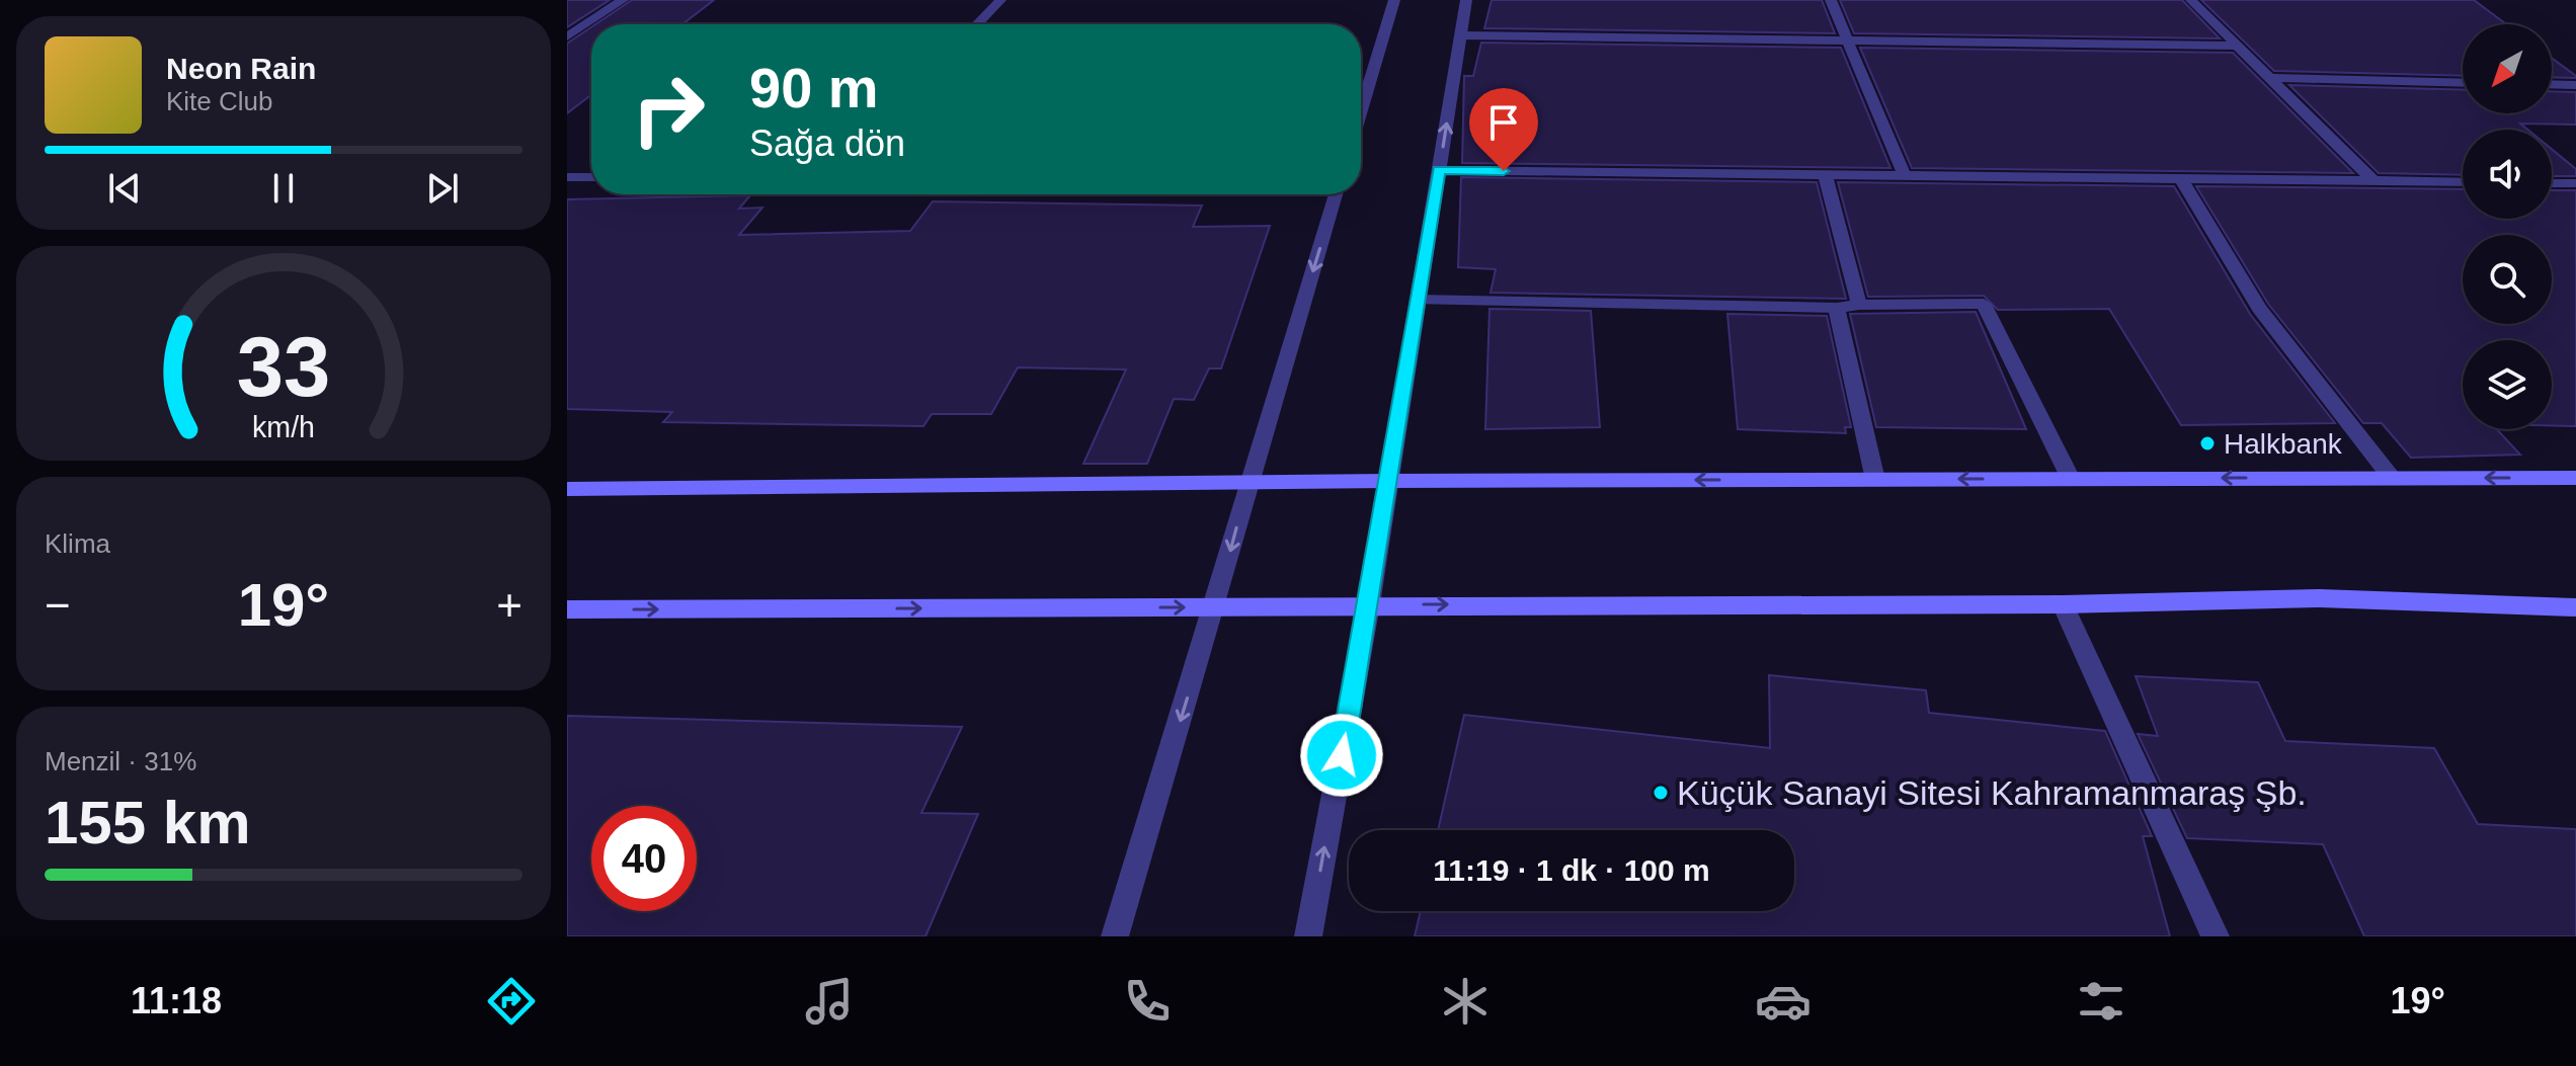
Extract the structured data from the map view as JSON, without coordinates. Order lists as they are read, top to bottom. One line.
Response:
{"places":["Halkbank","Küçük Sanayi Sitesi Kahramanmaraş Şb."],"north":"bottom left","page":{"turn":["90 m","Sağa dön"],"song":["Neon Rain","Kite Club"],"tile":["Klima",["Menzil · 31%","155 km"]],"heat":["−","19°","+"],"limit":"40","trip":"11:19 · 1 dk · 100 m","tabs":["11:18","19°"],"gauge":["33","km/h"]}}
